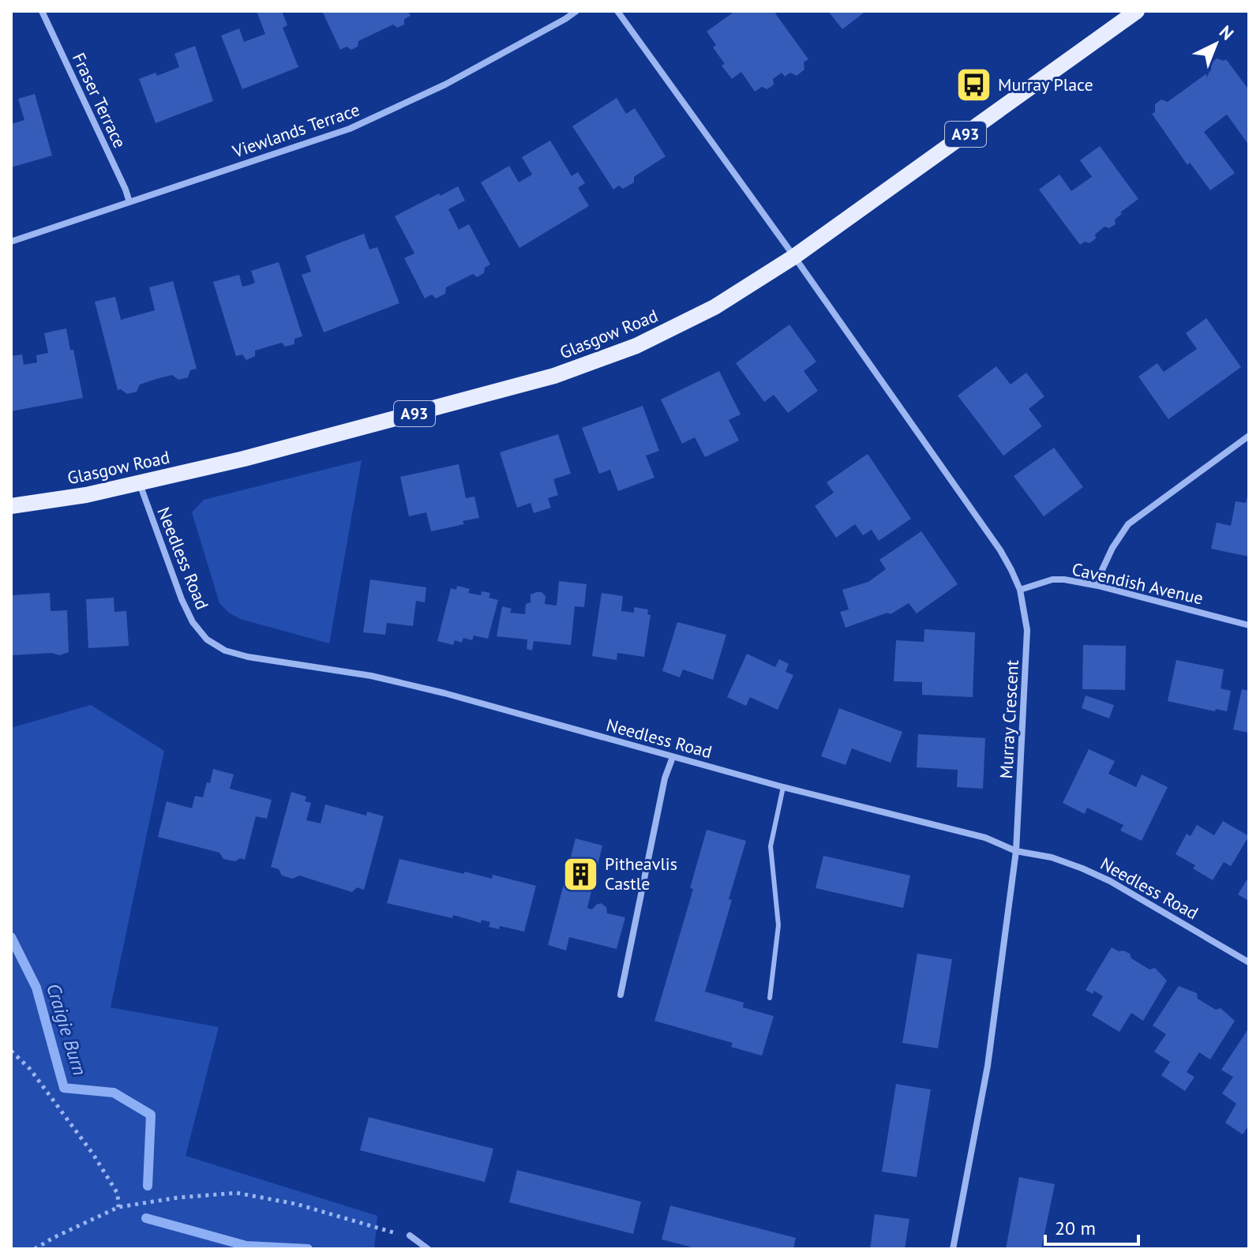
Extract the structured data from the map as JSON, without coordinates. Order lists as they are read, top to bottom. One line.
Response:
{"streets":{"main road":["A93","Glasgow Road"],"street":["Fraser Terrace","Viewlands Terrace","Needless Road","Cavendish Avenue","Murray Crescent"]},"crossings":[["Fraser Terrace","Viewlands Terrace"],["Glasgow Road","Needless Road"],["Glasgow Road","Murray Crescent"],["Needless Road","Murray Crescent"],["Cavendish Avenue","Murray Crescent"]],"water":["Craigie Burn"],"places":{"bus stop":["Murray Place"],"building":["Pitheavlis Castle"]},"scale_bar":"20 m","north":"top right"}
